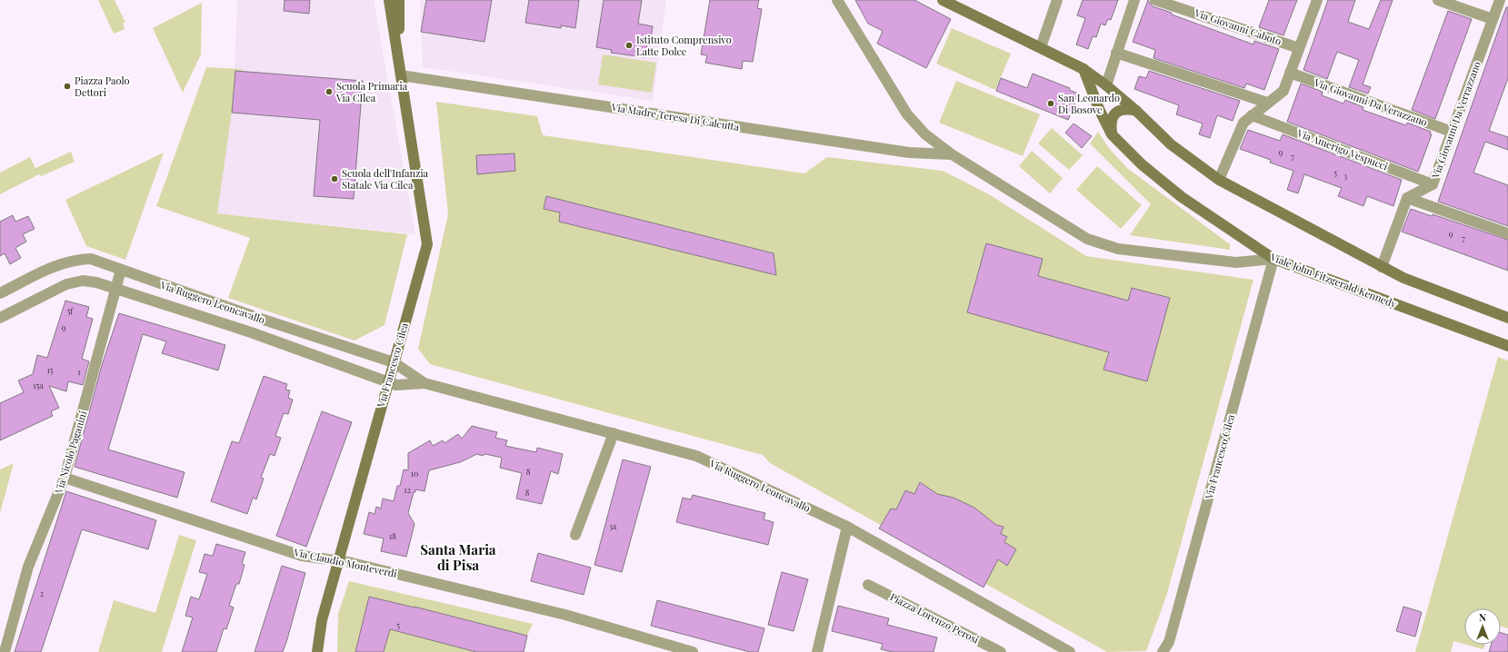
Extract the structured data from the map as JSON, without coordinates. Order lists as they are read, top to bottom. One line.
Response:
{"streets":{"street":["Via Giovanni Caboto","Via Giovanni Da Verazzano","Via Madre Teresa Di Calcutta","Via Giovanni Da Verrazzano","Via Amerigo Vespucci","Viale John Fitzgerald Kennedy","Via Ruggero Leoncavallo","Via Francesco Cilea","Via Nicolò Paganini","Via Claudio Monteverdi","Piazza Lorenzo Perosi"]},"crossings":[["Via Giovanni Da Verazzano","Via Giovanni Da Verrazzano"],["Via Madre Teresa Di Calcutta","Via Francesco Cilea"],["Via Giovanni Da Verrazzano","Via Amerigo Vespucci"],["Viale John Fitzgerald Kennedy","Via Francesco Cilea"],["Via Ruggero Leoncavallo","Via Francesco Cilea"],["Via Ruggero Leoncavallo","Via Nicolò Paganini"],["Via Francesco Cilea","Via Claudio Monteverdi"],["Via Nicolò Paganini","Via Claudio Monteverdi"]],"districts":["Santa Maria di Pisa"],"places":["Istituto Comprensivo Latte Dolce","Piazza Paolo Dettori","Scuola Primaria Via CIlea","San Leonardo Di Bosove","Scuola dell'Infanzia Statale Via Cilea"],"house_numbers":["9","7","5","3","9","7","5f","9","15","1","15a","8","10","12","8","3a","18","2","5"],"north":"top"}
